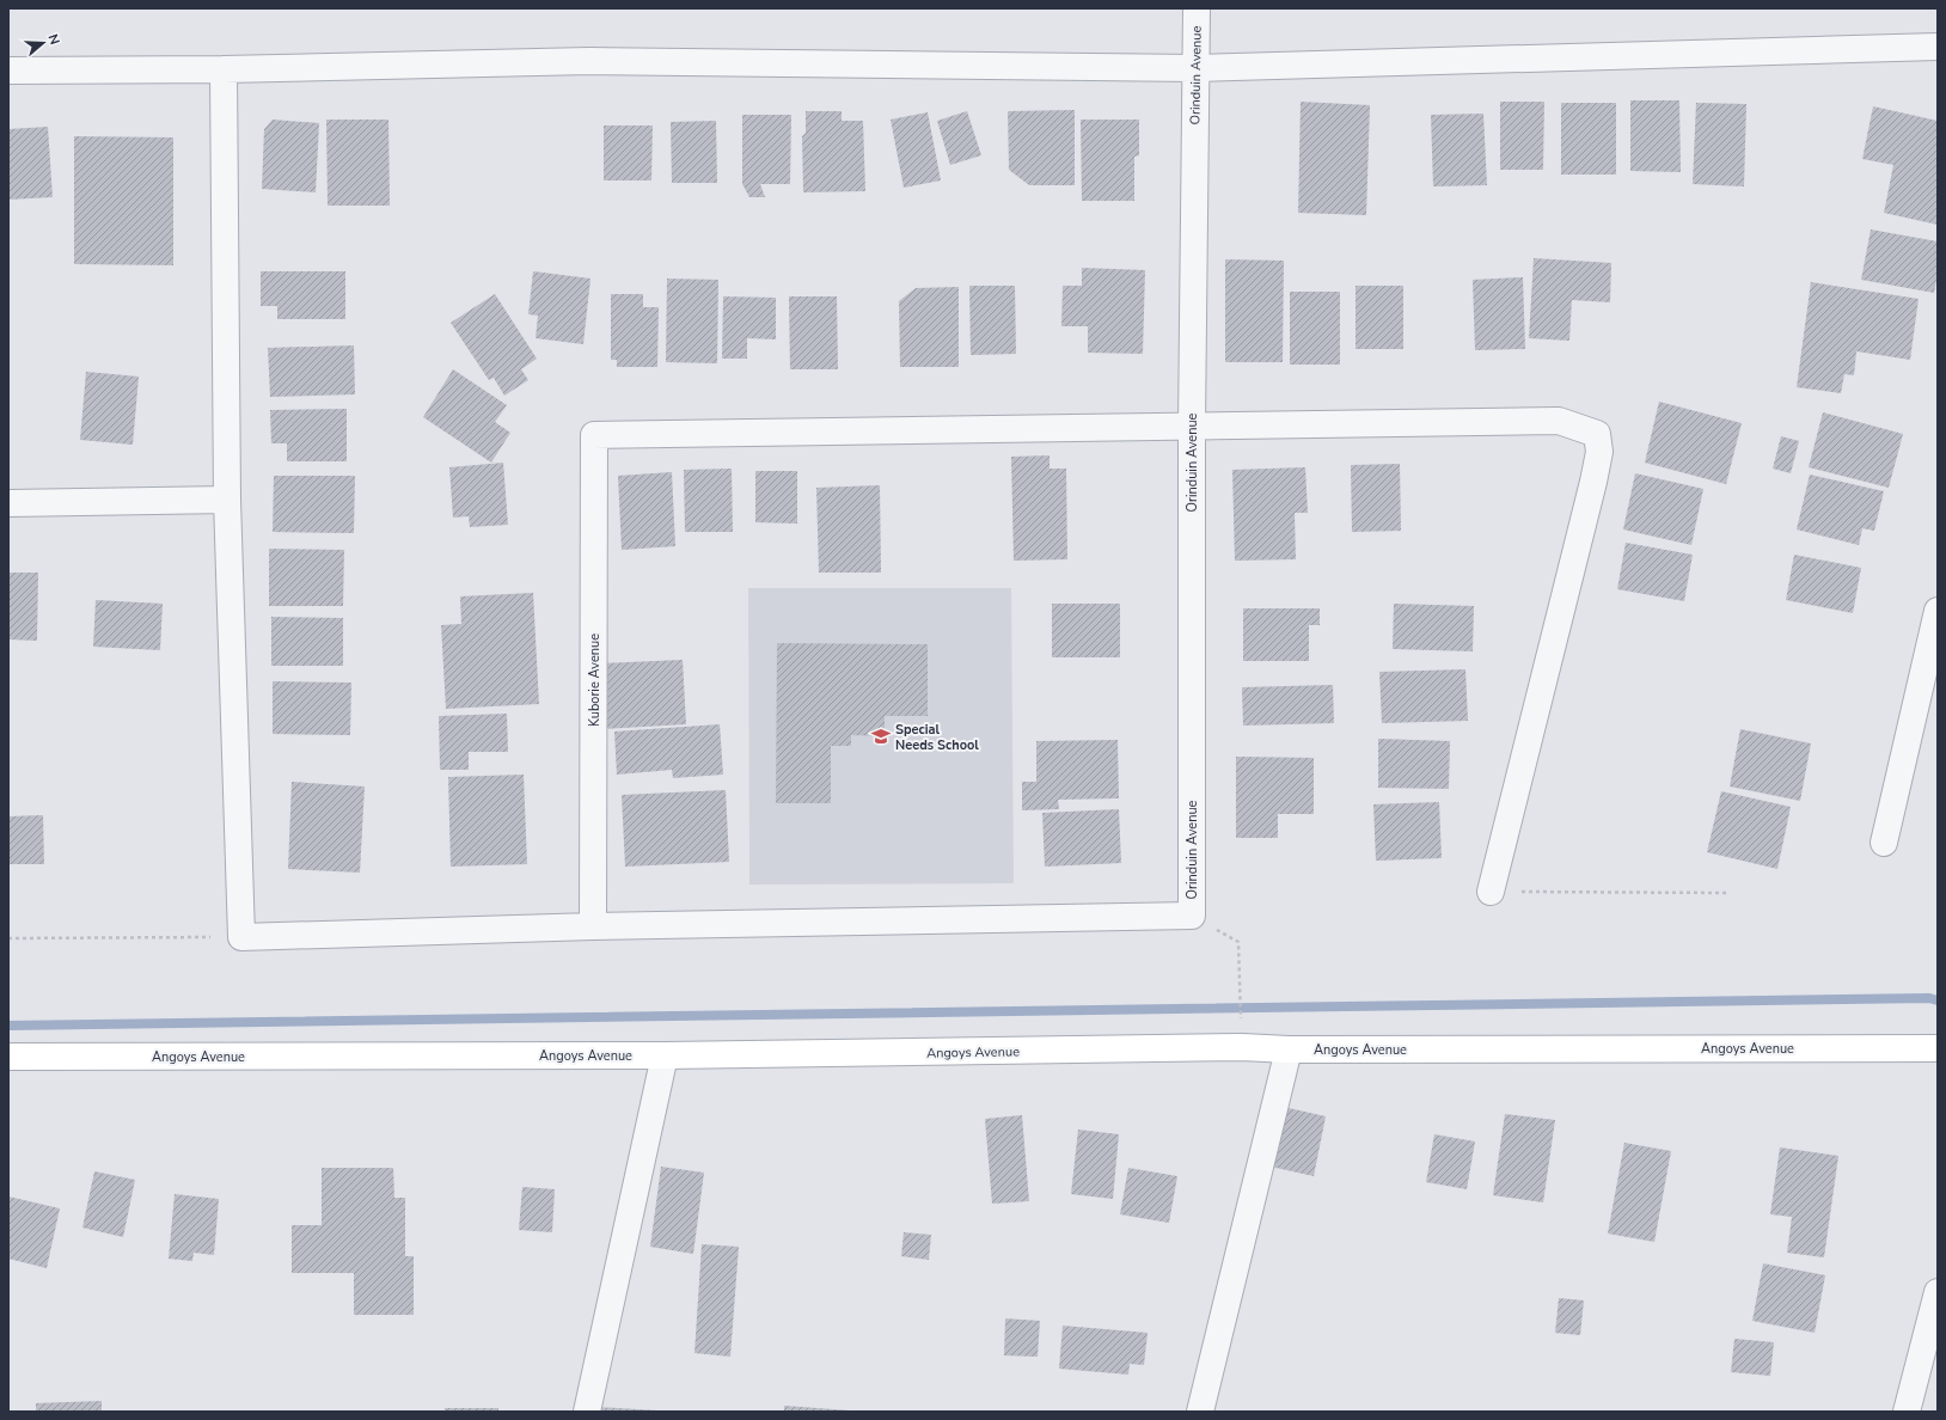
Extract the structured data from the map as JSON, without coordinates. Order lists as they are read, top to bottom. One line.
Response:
{"streets":{"street":["Orinduin Avenue","Kuborie Avenue","Angoys Avenue"]},"crossings":[["Orinduin Avenue","Kuborie Avenue"]],"places":{"school or university":["Special Needs School"]},"north":"right"}
